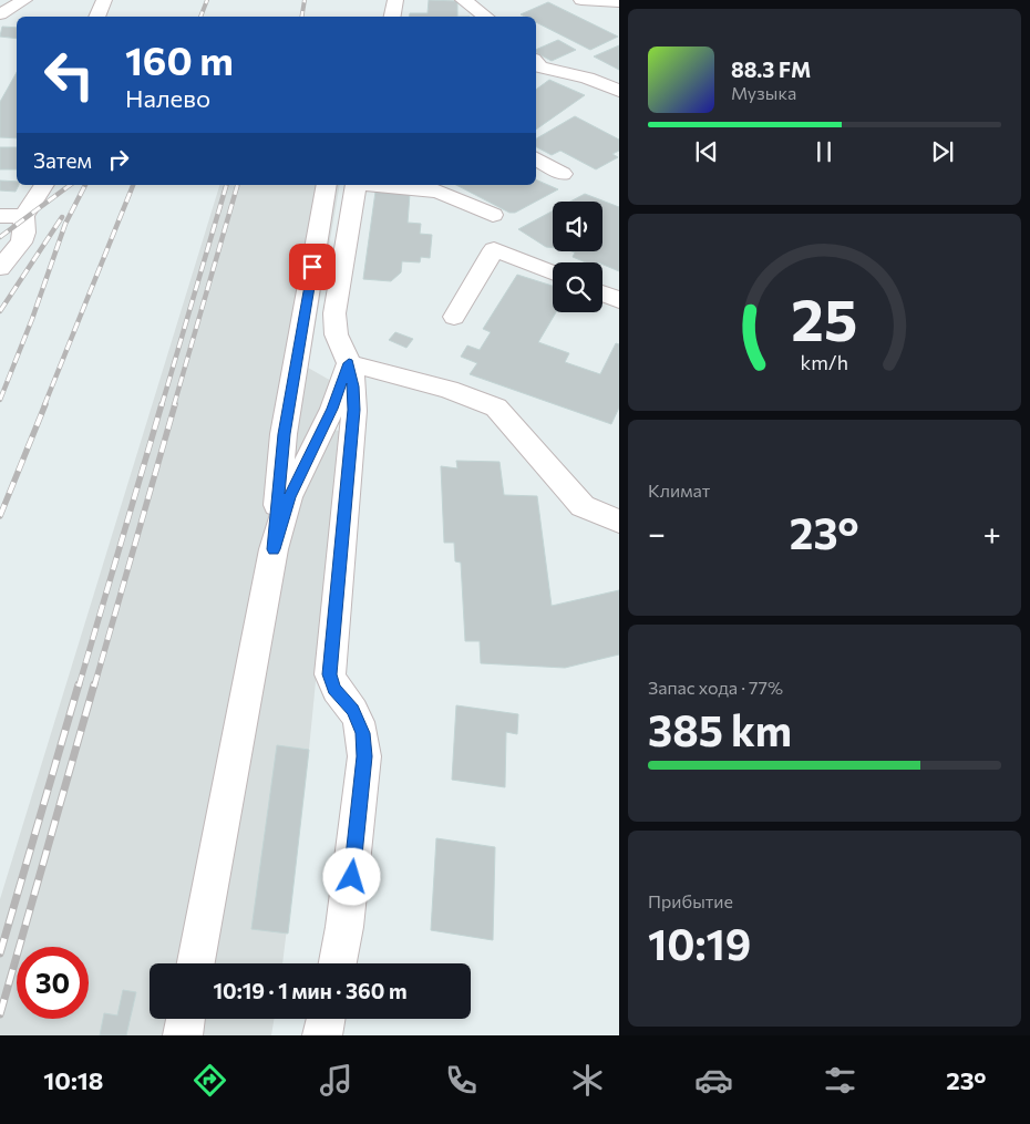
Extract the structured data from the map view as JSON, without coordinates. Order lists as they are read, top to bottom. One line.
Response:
{"page":{"turn":["160 m","Налево"],"song":["88.3 FM","Музыка"],"then":"Затем","tile":["Климат",["Запас хода · 77%","385 km"],["Прибытие","10:19"]],"heat":["−","23°","+"],"limit":"30","trip":"10:19 · 1 мин · 360 m","tabs":["10:18","23°"],"gauge":["25","km/h"]}}
